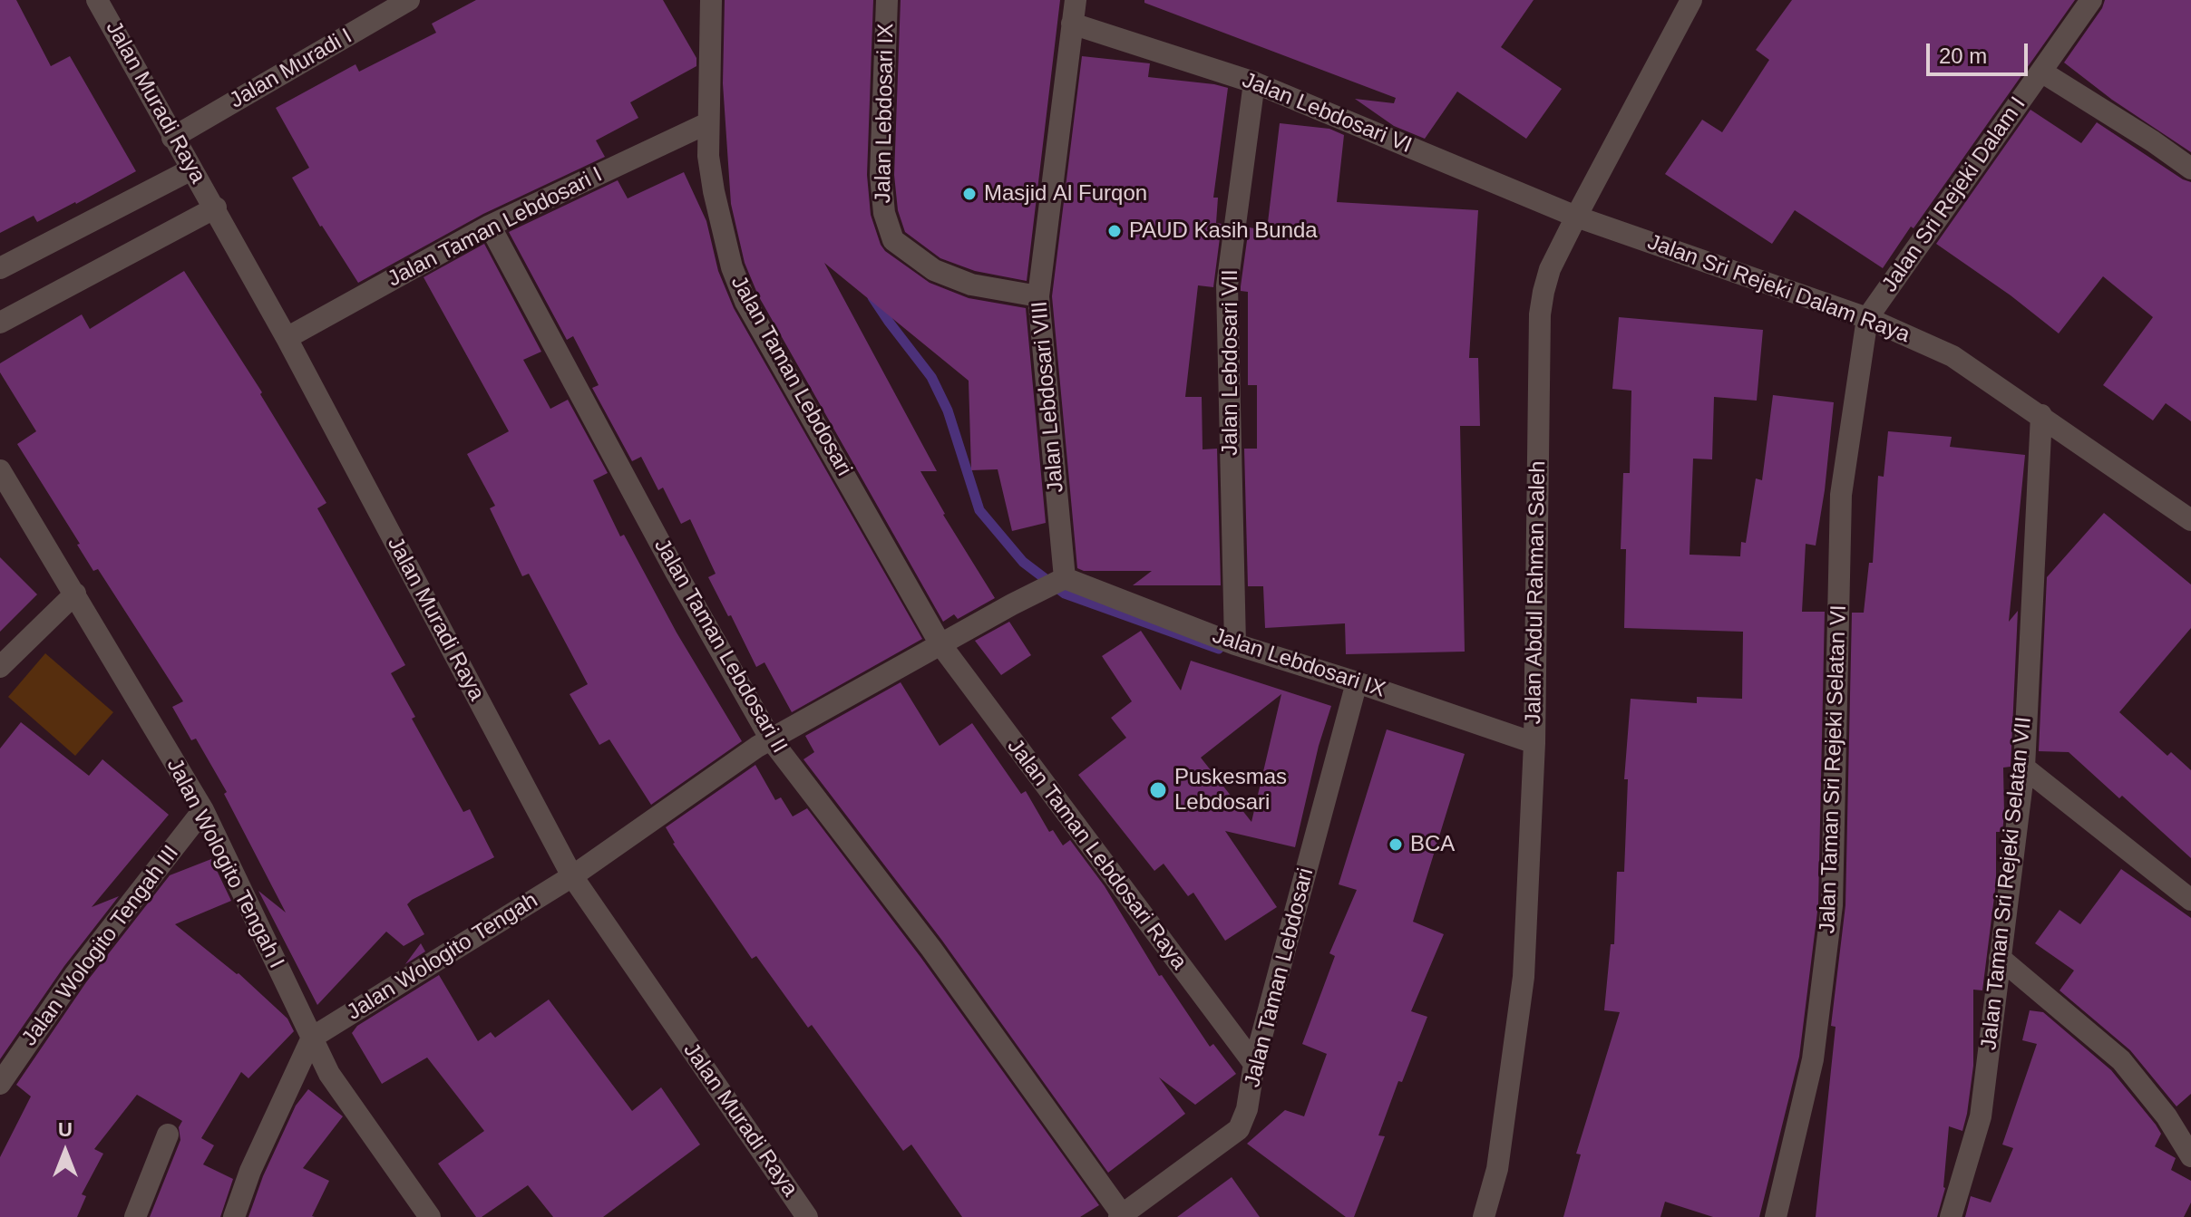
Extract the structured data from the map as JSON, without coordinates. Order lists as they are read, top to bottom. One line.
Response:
{"streets":{"street":["Jalan Muradi I","Jalan Muradi Raya","Jalan Lebdosari IX","Jalan Lebdosari VI","Jalan Sri Rejeki Dalam I","Jalan Taman Lebdosari I","Jalan Sri Rejeki Dalam Raya","Jalan Lebdosari VII","Jalan Taman Lebdosari","Jalan Lebdosari VIII","Jalan Abdul Rahman Saleh","Jalan Taman Lebdosari II","Jalan Taman Sri Rejeki Selatan VI","Jalan Taman Lebdosari Raya","Jalan Wologito Tengah I","Jalan Taman Sri Rejeki Selatan VII","Jalan Wologito Tengah III","Jalan Wologito Tengah"]},"crossings":[["Jalan Muradi I","Jalan Muradi Raya"],["Jalan Muradi Raya","Jalan Taman Lebdosari I"],["Jalan Muradi Raya","Jalan Wologito Tengah"],["Jalan Lebdosari IX","Jalan Lebdosari VII"],["Jalan Lebdosari IX","Jalan Taman Lebdosari"],["Jalan Lebdosari IX","Jalan Lebdosari VIII"],["Jalan Lebdosari IX","Jalan Abdul Rahman Saleh"],["Jalan Lebdosari VI","Jalan Sri Rejeki Dalam Raya"],["Jalan Lebdosari VI","Jalan Lebdosari VII"],["Jalan Lebdosari VI","Jalan Lebdosari VIII"],["Jalan Lebdosari VI","Jalan Abdul Rahman Saleh"],["Jalan Sri Rejeki Dalam I","Jalan Sri Rejeki Dalam Raya"],["Jalan Sri Rejeki Dalam I","Jalan Taman Sri Rejeki Selatan VI"],["Jalan Taman Lebdosari I","Jalan Taman Lebdosari"],["Jalan Taman Lebdosari I","Jalan Taman Lebdosari II"],["Jalan Sri Rejeki Dalam Raya","Jalan Abdul Rahman Saleh"],["Jalan Sri Rejeki Dalam Raya","Jalan Taman Sri Rejeki Selatan VI"],["Jalan Sri Rejeki Dalam Raya","Jalan Taman Sri Rejeki Selatan VII"],["Jalan Taman Lebdosari","Jalan Taman Lebdosari II"],["Jalan Taman Lebdosari","Jalan Taman Lebdosari Raya"],["Jalan Wologito Tengah I","Jalan Wologito Tengah III"],["Jalan Wologito Tengah I","Jalan Wologito Tengah"]],"places":["Masjid Al Furqon","PAUD Kasih Bunda","Puskesmas Lebdosari","BCA"],"scale_bar":"20 m","north":"top"}
